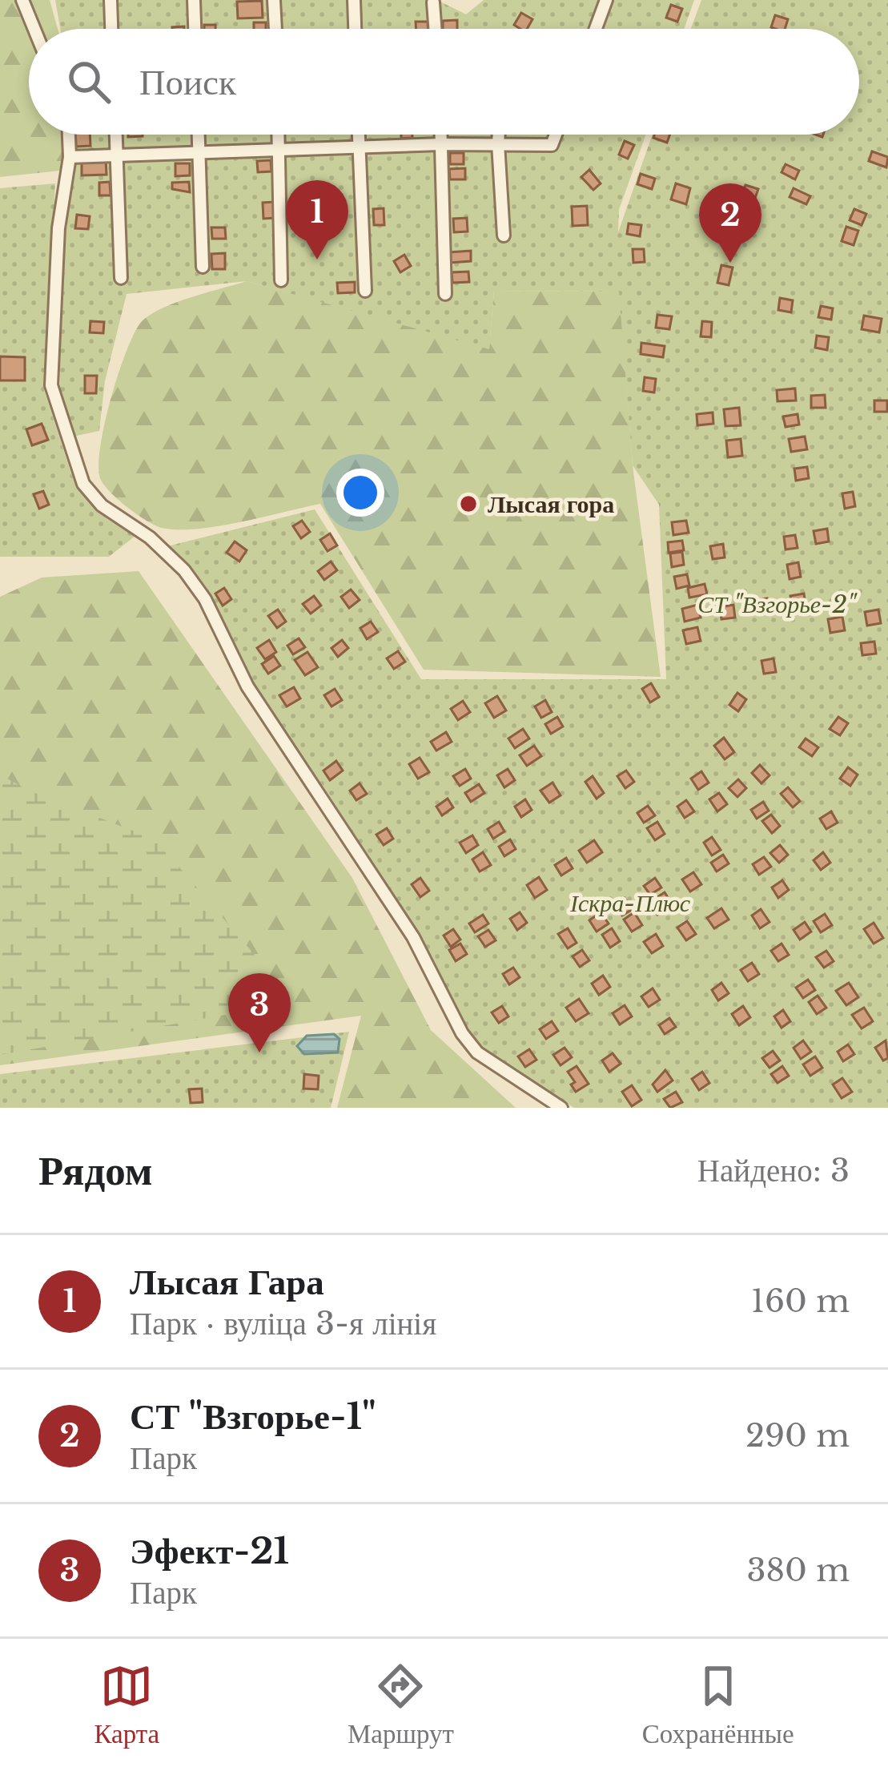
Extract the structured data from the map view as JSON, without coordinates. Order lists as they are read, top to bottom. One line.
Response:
{"parks":["СТ \"Взгорье-2\"","Іскра-Плюс"],"places":["Лысая гора"],"page":{"search":"Поиск","pins":["1","2","3"],"heading":["Рядом","Найдено: 3"],"list":[{"mark":"1","name":"Лысая Гара","note":"Парк · вуліца 3-я лінія","value":"160 m"},{"mark":"2","name":"СТ \"Взгорье-1\"","note":"Парк","value":"290 m"},{"mark":"3","name":"Эфект-21","note":"Парк","value":"380 m"}],"nav":["Карта","Маршрут","Сохранённые"]}}
